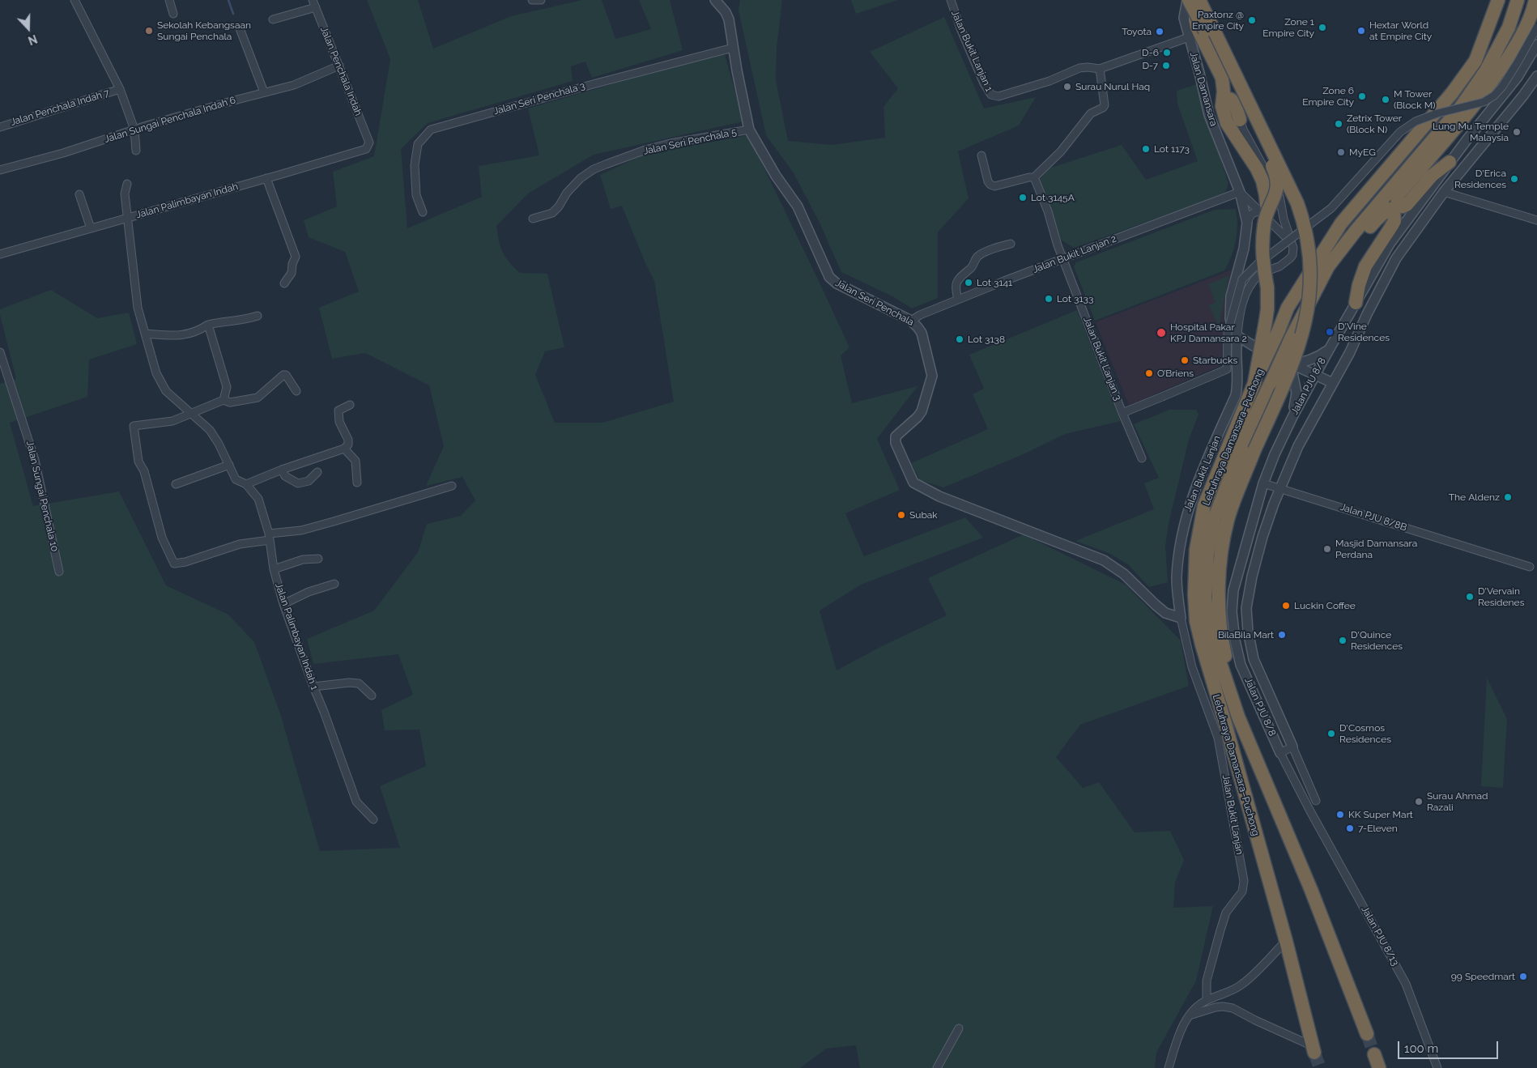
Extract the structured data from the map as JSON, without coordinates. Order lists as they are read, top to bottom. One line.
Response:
{"streets":{"highway":["Lebuhraya Damansara–Puchong"],"street":["Jalan Bukit Lanjan 1","Jalan Penchala Indah","Jalan Damansara","Jalan Seri Penchala 3","Jalan Penchala Indah 7","Jalan Sungai Penchala Indah 6","Jalan Seri Penchala 5","Jalan Palimbayan Indah","Jalan Bukit Lanjan 2","Jalan Seri Penchala","Jalan Bukit Lanjan 3","Jalan PJU 8/8","Jalan Bukit Lanjan","Jalan Sungai Penchala 10","Jalan PJU 8/8B","Jalan Palimbayan Indah 1","Jalan PJU 8/13"]},"crossings":[["Jalan Penchala Indah","Jalan Sungai Penchala Indah 6"],["Jalan Penchala Indah","Jalan Palimbayan Indah"],["Jalan Damansara","Jalan Bukit Lanjan 2"],["Jalan Damansara","Jalan Bukit Lanjan"],["Jalan Seri Penchala 3","Jalan Seri Penchala"],["Jalan Penchala Indah 7","Jalan Sungai Penchala Indah 6"],["Jalan Seri Penchala 5","Jalan Seri Penchala"],["Jalan Palimbayan Indah","Jalan Palimbayan Indah 1"],["Jalan Bukit Lanjan 2","Jalan Seri Penchala"],["Jalan Bukit Lanjan 2","Jalan Bukit Lanjan 3"],["Jalan Seri Penchala","Jalan Bukit Lanjan"],["Jalan PJU 8/8","Jalan PJU 8/8B"],["Jalan PJU 8/8","Jalan PJU 8/13"]],"places":["Paxtonz @ Empire City","Zone 1 Empire City","Sekolah Kebangsaan Sungai Penchala","Hextar World at Empire City","Toyota","D-6","D-7","Surau Nurul Haq","Zone 6 Empire City","M Tower (Block M)","Zetrix Tower (Block N)","Lung Mu Temple Malaysia","Lot 1173","MyEG","D'Erica Residences","Lot 3145A","Lot 3141","Lot 3133","D'Vine Residences","Hospital Pakar KPJ Damansara 2","Lot 3138","Starbucks","O’Briens","The Aldenz","Subak","Masjid Damansara Perdana","D'Vervain Residenes","Luckin Coffee","BilaBila Mart","D'Quince Residences","D'Cosmos Residences","Surau Ahmad Razali","KK Super Mart","7-Eleven","99 Speedmart"],"scale_bar":"100 m","north":"bottom"}
